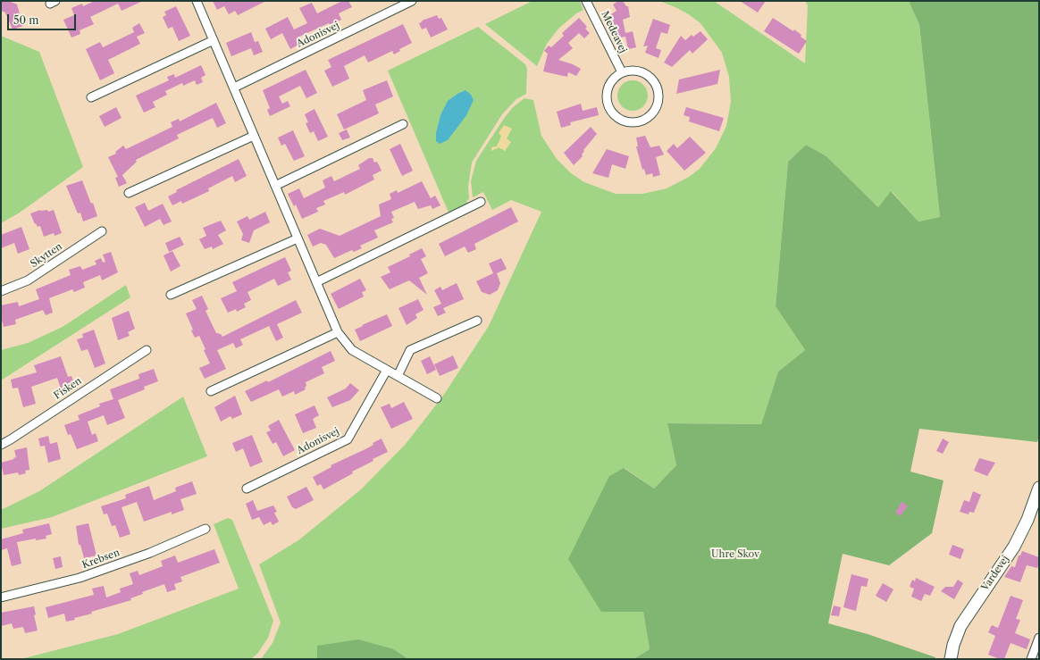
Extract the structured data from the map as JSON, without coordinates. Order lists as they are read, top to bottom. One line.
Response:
{"streets":{"street":["Medeavej","Adonisvej","Skytten","Fisken","Krebsen","Vardevej"]},"parks":["Uhre Skov"],"scale_bar":"50 m"}
